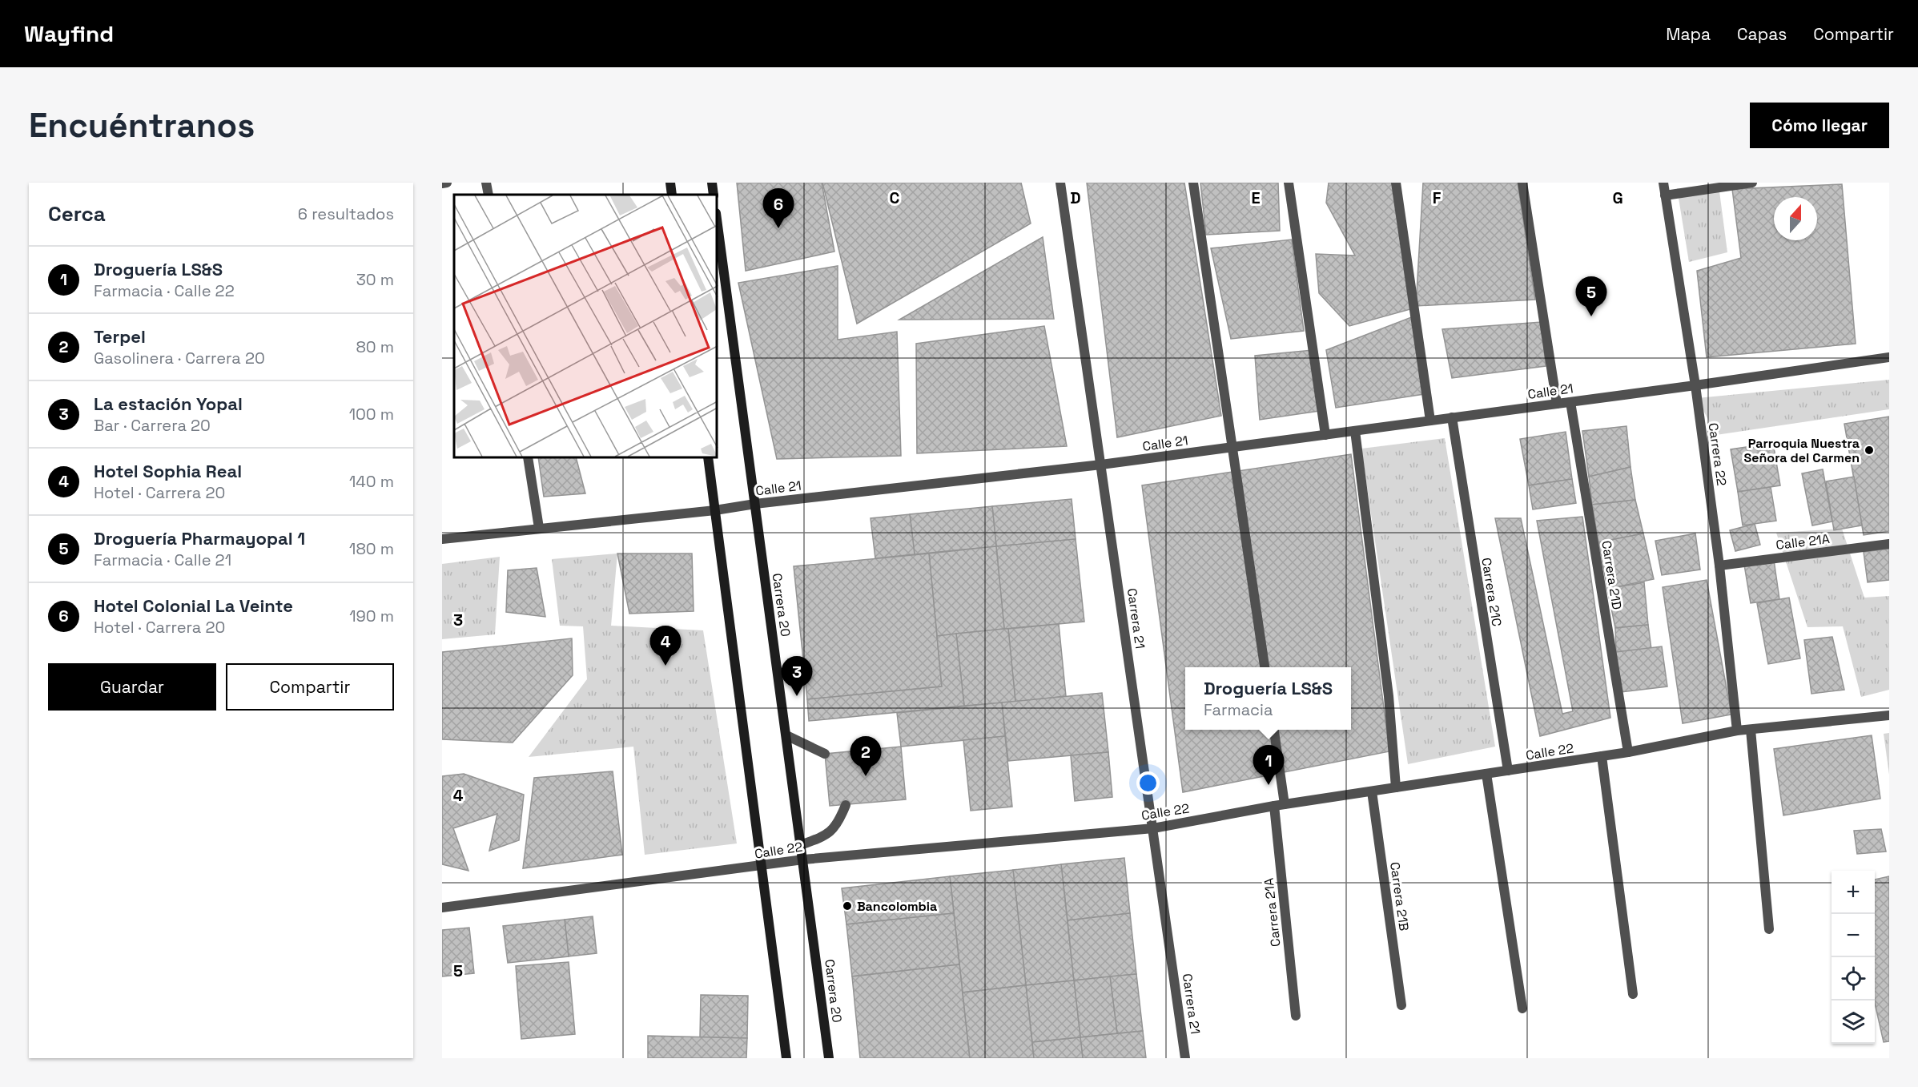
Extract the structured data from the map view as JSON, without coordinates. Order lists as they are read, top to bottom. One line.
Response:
{"streets":{"main road":["Carrera 20"],"street":["Calle 21","Carrera 22","Calle 21A","Carrera 21D","Carrera 21C","Carrera 21","Calle 22","Carrera 21B","Carrera 21A"]},"crossings":[["Calle 21","Carrera 22"],["Calle 21","Carrera 21D"],["Calle 21","Carrera 21C"],["Calle 21","Carrera 20"],["Calle 21","Carrera 21"],["Carrera 22","Calle 21A"],["Carrera 22","Calle 22"],["Carrera 21D","Calle 22"],["Carrera 21C","Calle 22"],["Carrera 20","Calle 22"],["Carrera 21","Calle 22"],["Calle 22","Carrera 21B"],["Calle 22","Carrera 21A"]],"places":["Parroquia Nuestra Señora del Carmen","Bancolombia"],"north":"top","page":{"header":"Wayfind","nav":["Mapa","Capas","Compartir"],"buttons":["Cómo llegar",["Guardar","Compartir"]],"title":"Encuéntranos","heading":["Cerca","6 resultados"],"pins":["6","5","4","3","2","1"],"list":[{"mark":"1","name":"Droguería LS&S","note":"Farmacia · Calle 22","value":"30 m"},{"mark":"2","name":"Terpel","note":"Gasolinera · Carrera 20","value":"80 m"},{"mark":"3","name":"La estación Yopal","note":"Bar · Carrera 20","value":"100 m"},{"mark":"4","name":"Hotel Sophia Real","note":"Hotel · Carrera 20","value":"140 m"},{"mark":"5","name":"Droguería Pharmayopal 1","note":"Farmacia · Calle 21","value":"180 m"},{"mark":"6","name":"Hotel Colonial La Veinte","note":"Hotel · Carrera 20","value":"190 m"}],"popup":["Droguería LS&S","Farmacia"],"map_buttons":["+","−"]},"grid":{"columns":["C","D","E","F","G"],"rows":["3","4","5"]}}
